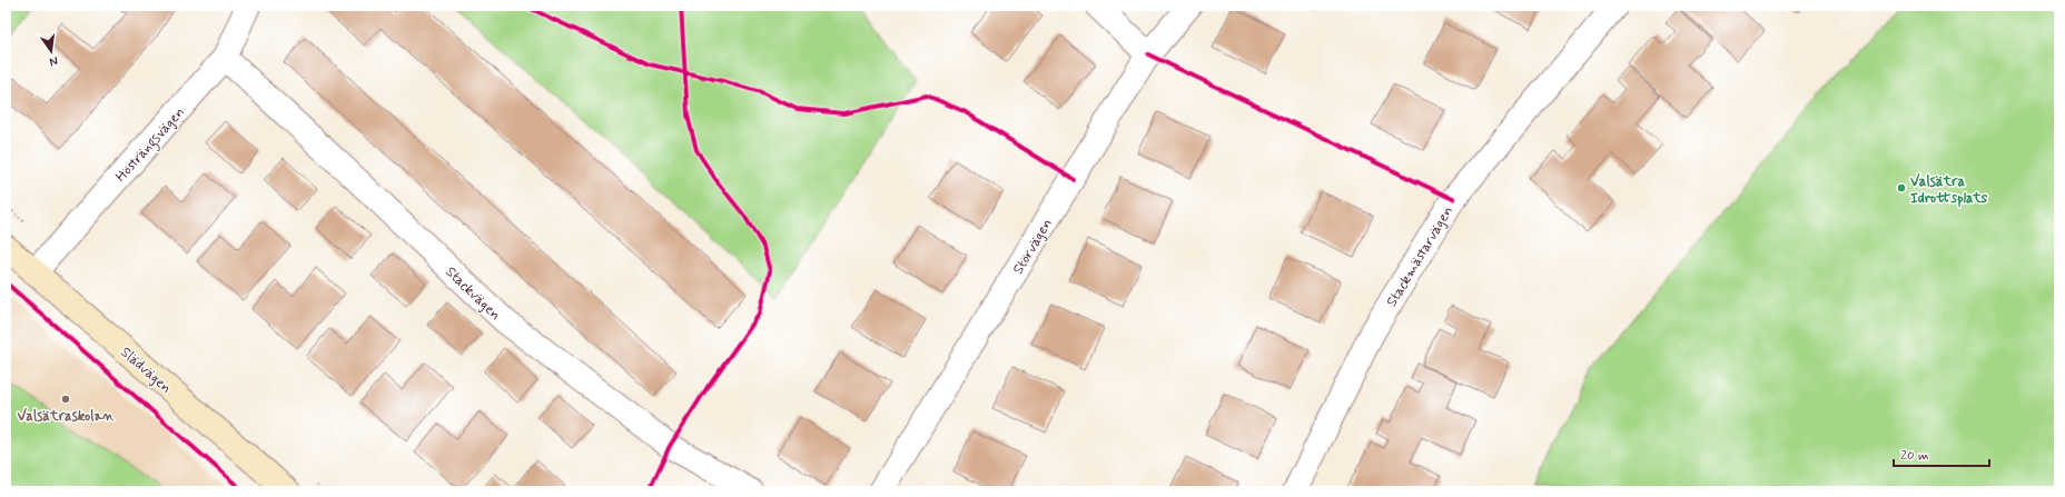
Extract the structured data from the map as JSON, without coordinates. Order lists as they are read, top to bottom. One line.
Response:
{"streets":{"street":["Hösträngsvägen","Störvägen","Stackmästarvägen","Stackvägen","Slädvägen"]},"crossings":[["Hösträngsvägen","Stackvägen"],["Hösträngsvägen","Slädvägen"]],"places":["Valsätra Idrottsplats","Valsätraskolan"],"scale_bar":"20 m","north":"bottom"}
